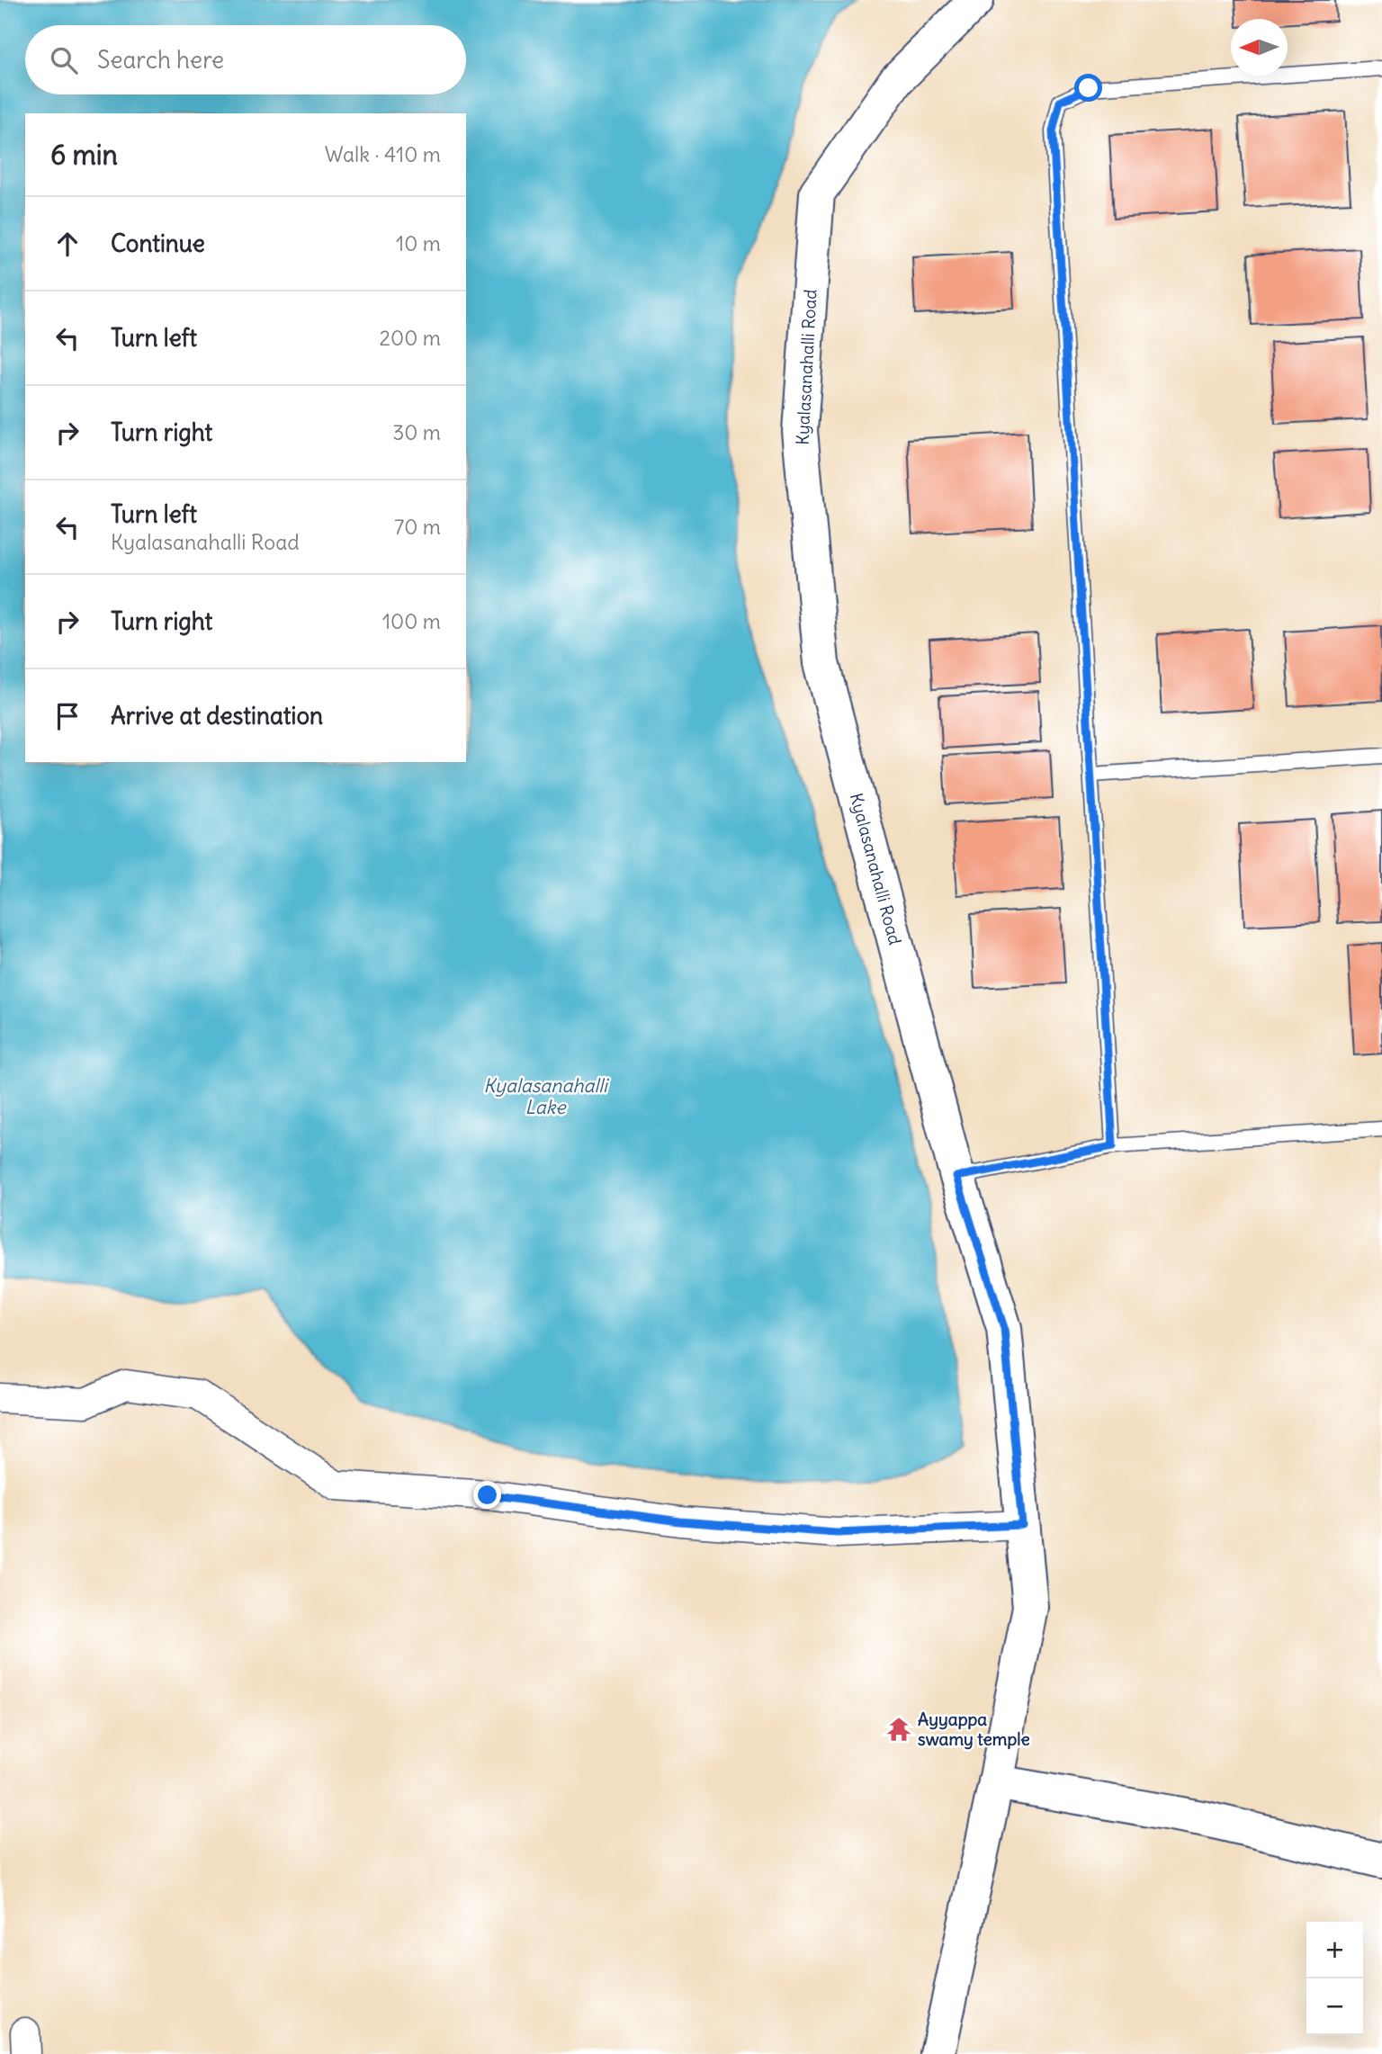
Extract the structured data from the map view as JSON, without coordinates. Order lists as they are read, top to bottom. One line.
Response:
{"streets":{"street":["Kyalasanahalli Road"]},"water":["Kyalasanahalli Lake"],"places":{"temple":["Ayyappa swamy temple"]},"north":"left","page":{"search":"Search here","heading":["6 min","Walk · 410 m"],"list":[["Continue","10 m"],["Turn left","200 m"],["Turn right","30 m"],["Turn left","Kyalasanahalli Road","70 m"],["Turn right","100 m"],"Arrive at destination"],"map_buttons":["+","−"]}}
